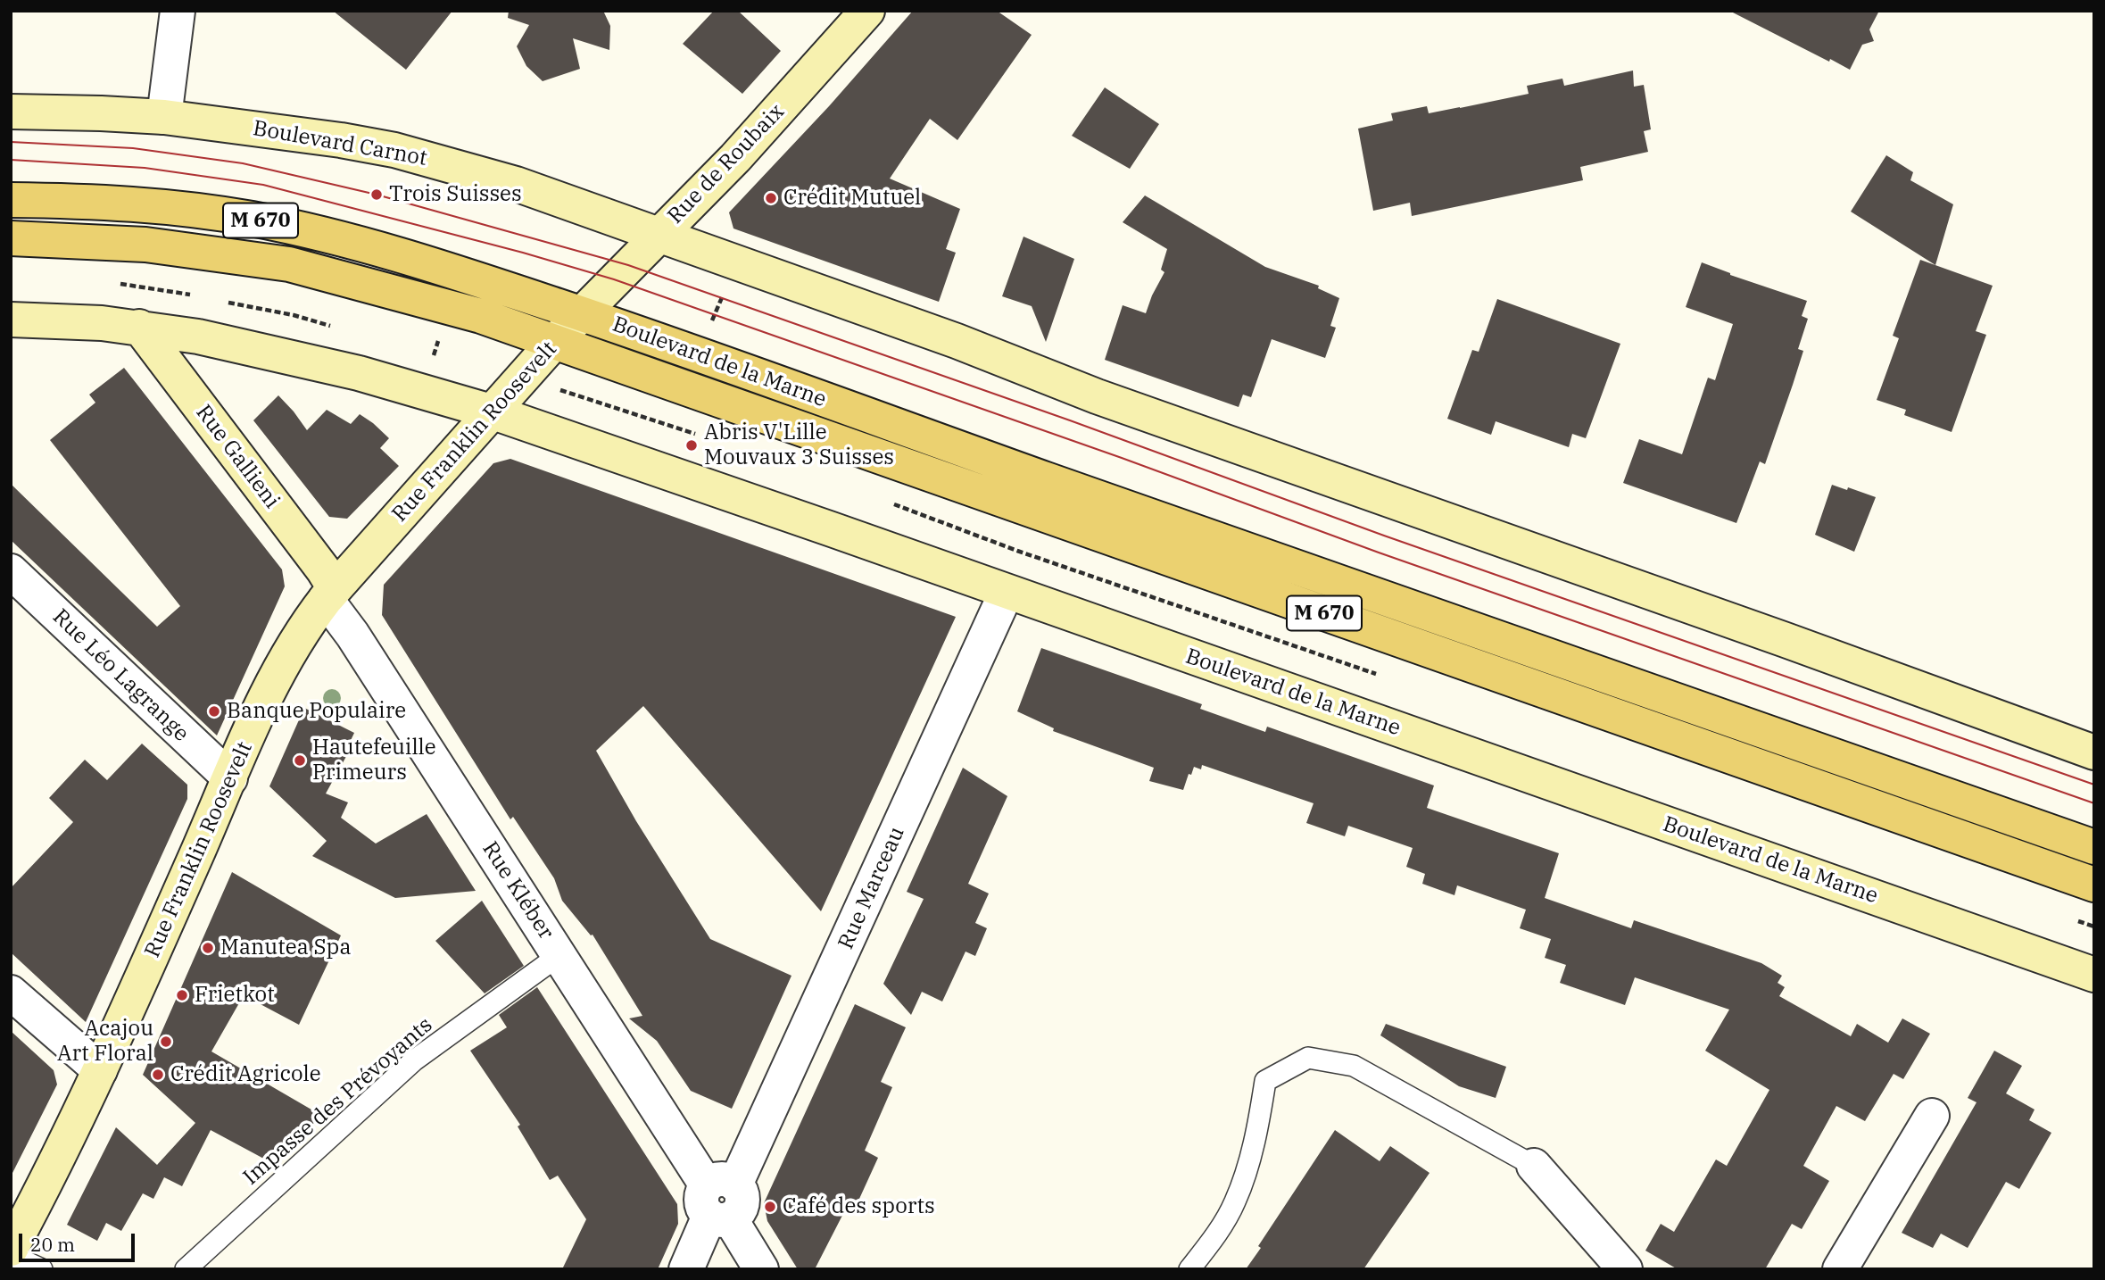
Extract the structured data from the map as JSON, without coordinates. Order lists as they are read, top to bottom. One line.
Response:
{"streets":{"main road":["Boulevard Carnot","Rue de Roubaix","M 670","Boulevard de la Marne","Rue Franklin Roosevelt","Rue Gallieni"],"street":["Rue Léo Lagrange","Rue Marceau","Rue Kléber"],"lane":["Impasse des Prévoyants"]},"crossings":[["Boulevard Carnot","Rue de Roubaix"],["Rue de Roubaix","M 670"],["Rue de Roubaix","Boulevard de la Marne"],["Rue de Roubaix","Rue Franklin Roosevelt"],["M 670","Boulevard de la Marne"],["M 670","Rue Franklin Roosevelt"],["Boulevard de la Marne","Rue Franklin Roosevelt"],["Boulevard de la Marne","Rue Marceau"],["Rue Franklin Roosevelt","Rue Gallieni"],["Rue Franklin Roosevelt","Rue Léo Lagrange"],["Rue Franklin Roosevelt","Rue Kléber"],["Rue Gallieni","Rue Kléber"],["Rue Marceau","Rue Kléber"],["Rue Kléber","Impasse des Prévoyants"]],"places":["Trois Suisses","Crédit Mutuel","Abris V'Lille Mouvaux 3 Suisses","Banque Populaire","Hautefeuille Primeurs","Manutea Spa","Frietkot","Acajou Art Floral","Crédit Agricole","Café des sports"],"scale_bar":"20 m"}
